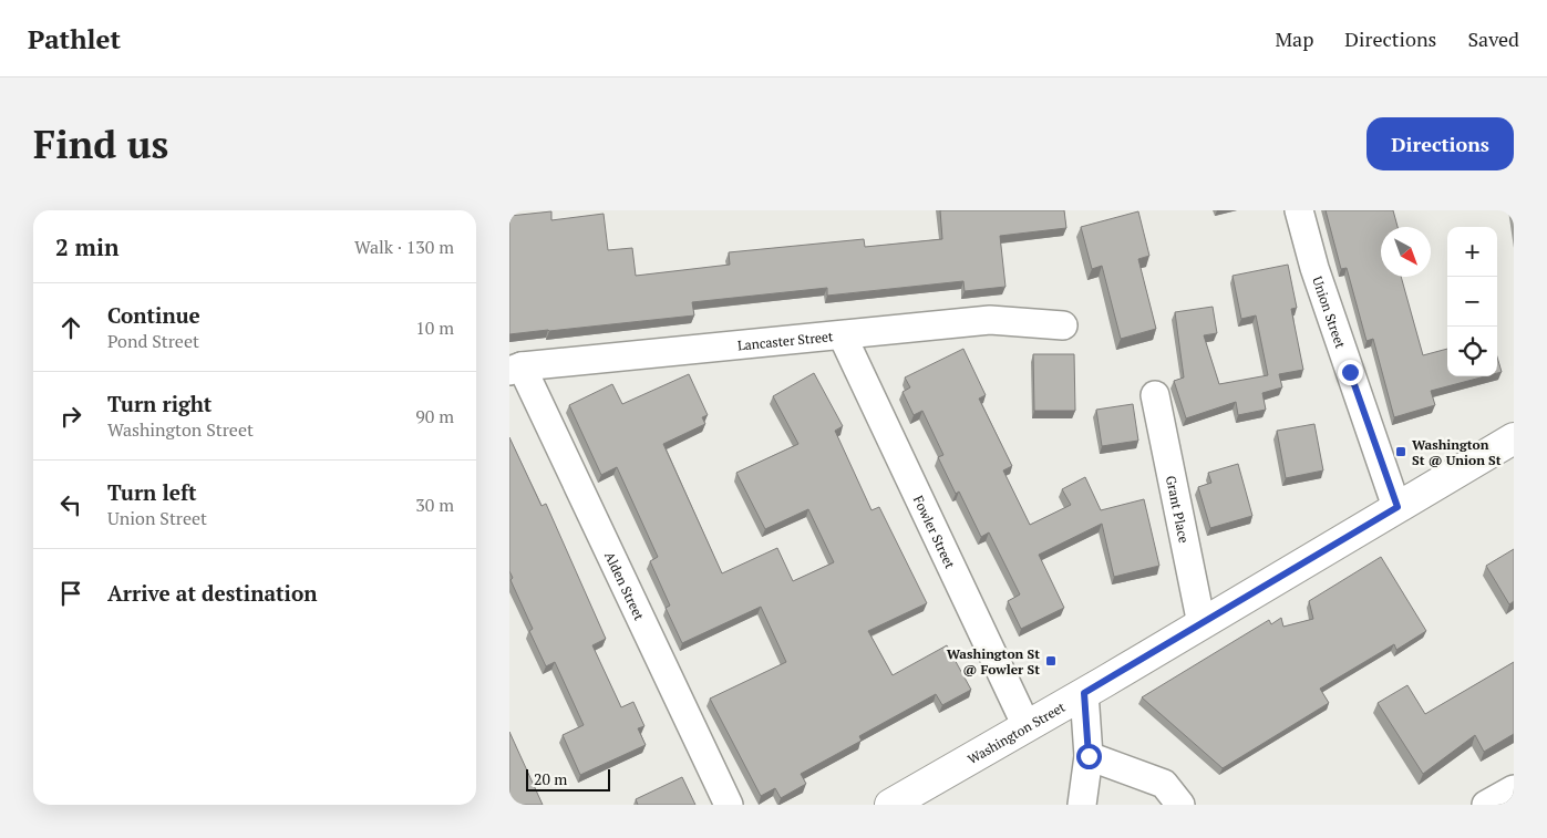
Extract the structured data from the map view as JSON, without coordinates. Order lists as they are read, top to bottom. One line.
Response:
{"streets":{"main road":["Washington Street"],"street":["Union Street","Lancaster Street","Grant Place","Fowler Street","Alden Street"]},"crossings":[["Union Street","Washington Street"],["Lancaster Street","Fowler Street"],["Lancaster Street","Alden Street"],["Grant Place","Washington Street"],["Fowler Street","Washington Street"]],"places":{"transit":["Washington St @ Union St","Washington St @ Fowler St"]},"scale_bar":"20 m","north":"bottom right","page":{"header":"Pathlet","nav":["Map","Directions","Saved"],"buttons":"Directions","title":"Find us","heading":["2 min","Walk · 130 m"],"map_buttons":["+","−"],"list":[["Continue","Pond Street","10 m"],["Turn right","Washington Street","90 m"],["Turn left","Union Street","30 m"],"Arrive at destination"],"scale":"20 m"}}
